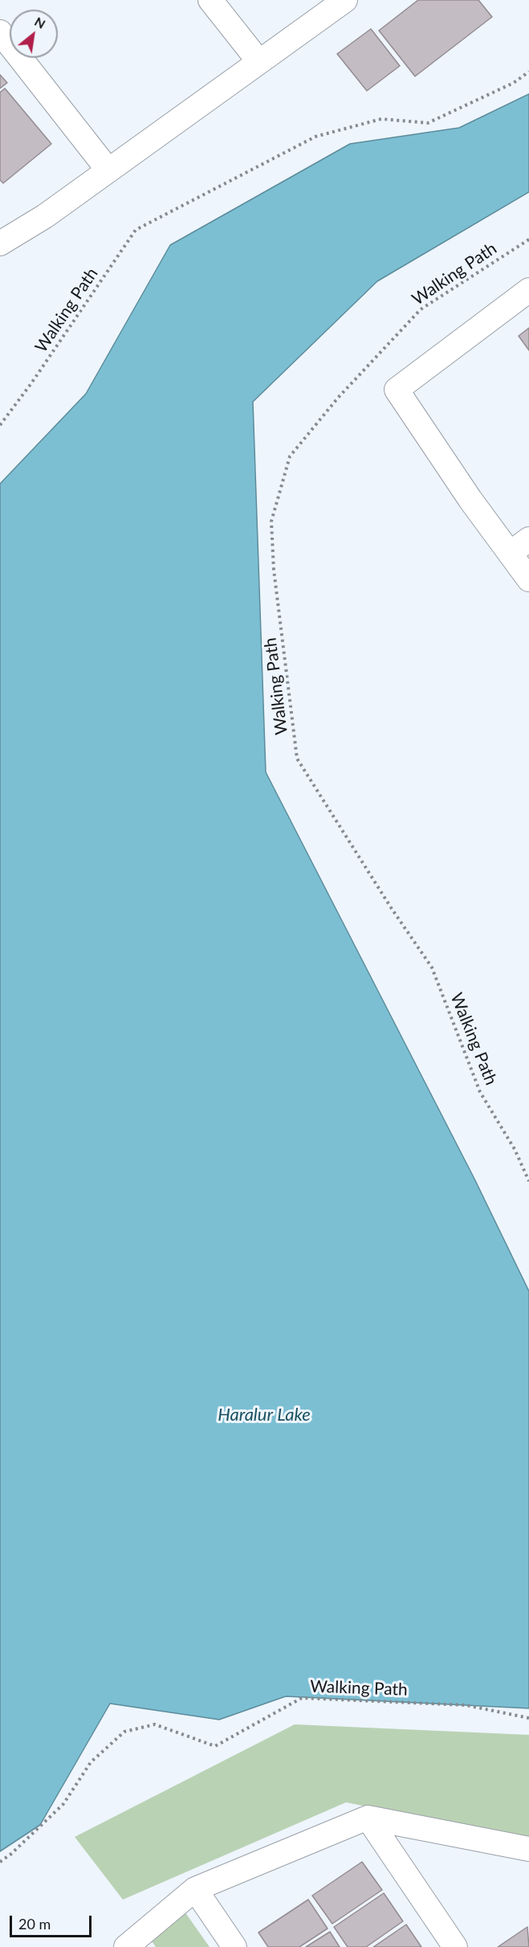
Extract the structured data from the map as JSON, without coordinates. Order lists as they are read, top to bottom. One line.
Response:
{"streets":{"path":["Walking Path"]},"water":["Haralur Lake"],"scale_bar":"20 m","north":"top right"}
